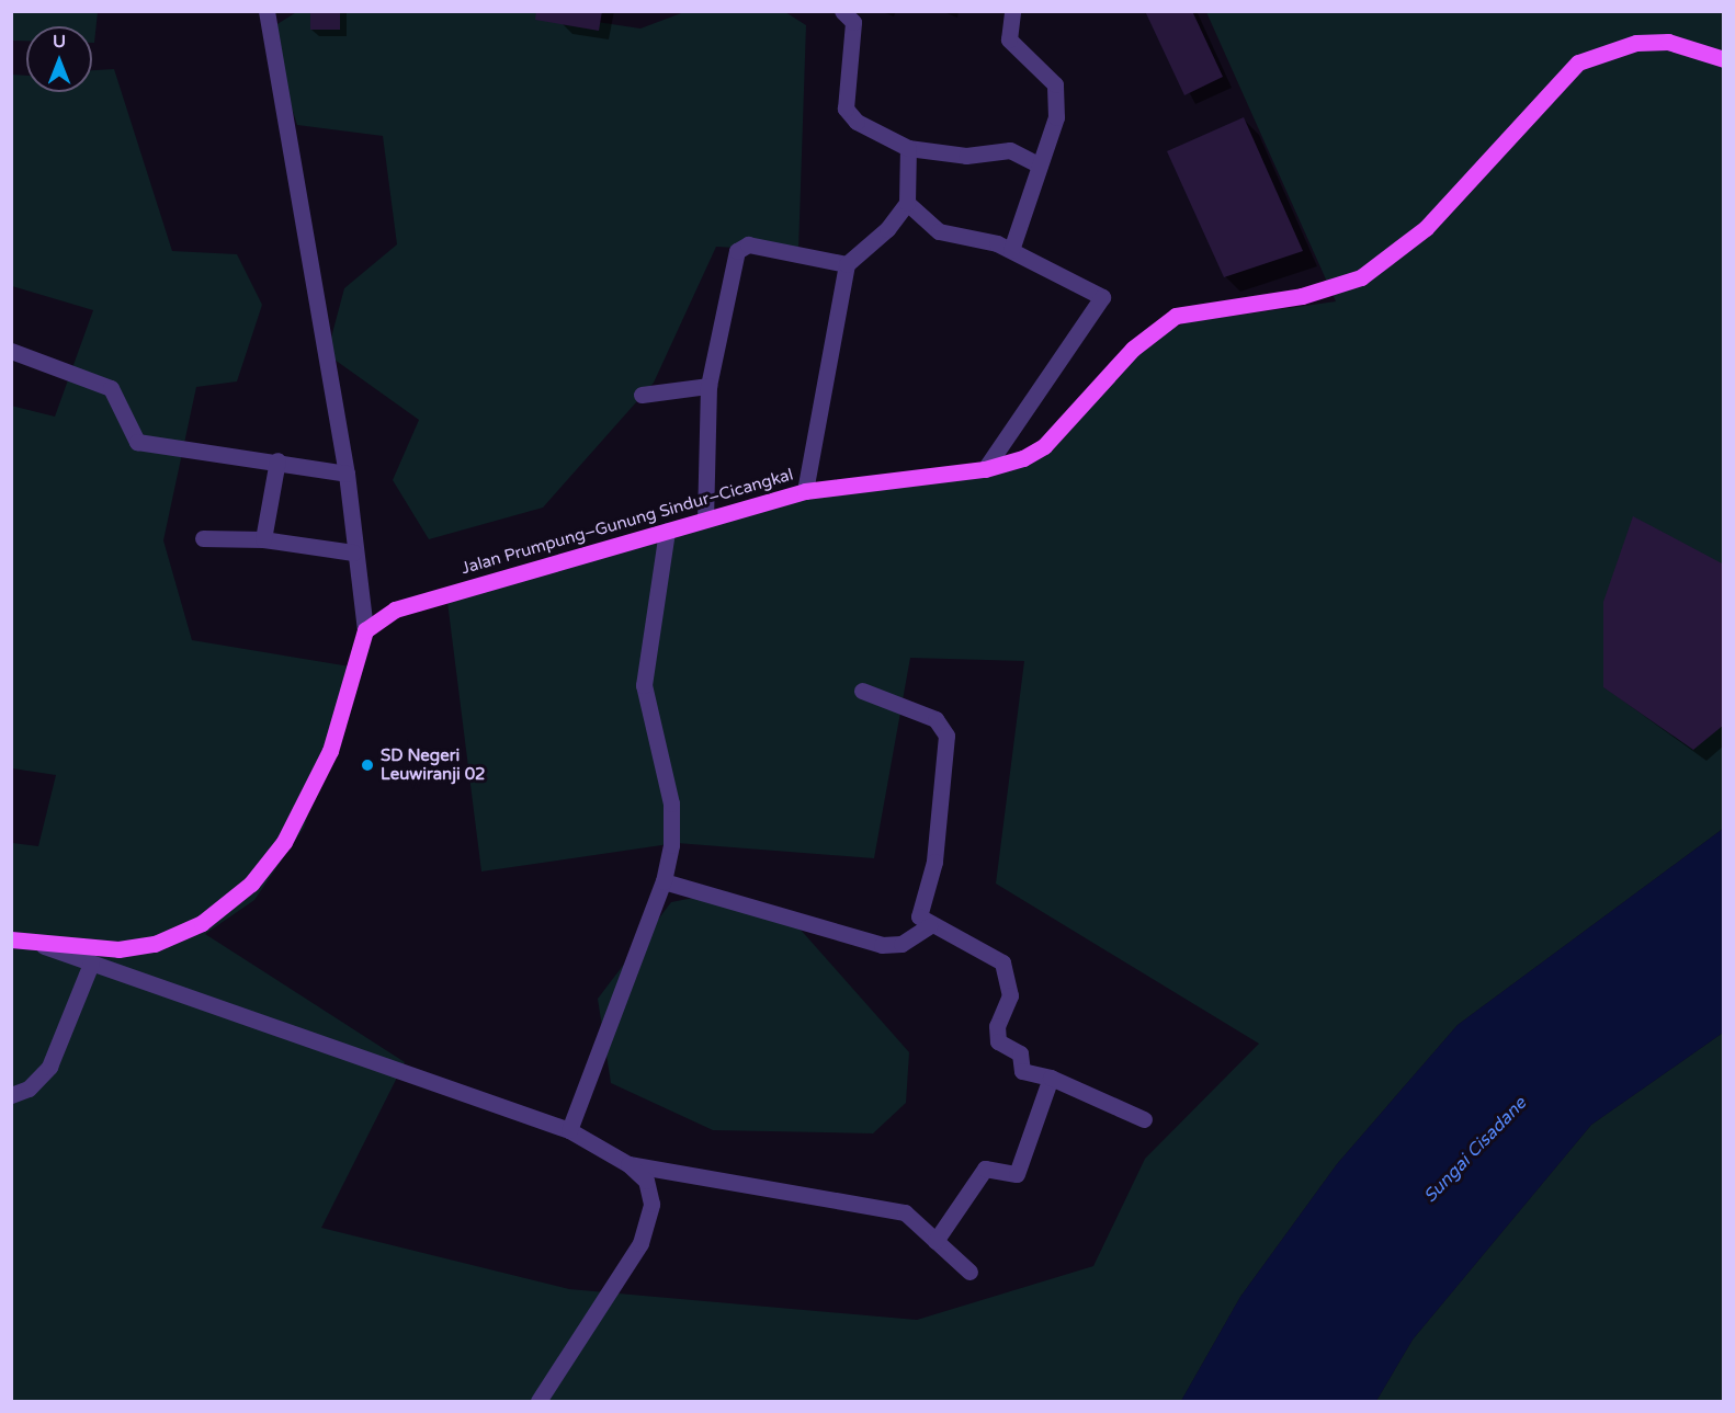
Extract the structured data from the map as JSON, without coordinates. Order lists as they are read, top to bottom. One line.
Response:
{"streets":{"main road":["Jalan Prumpung–Gunung Sindur–Cicangkal"]},"water":["Sungai Cisadane"],"places":["SD Negeri Leuwiranji 02"],"north":"top"}
